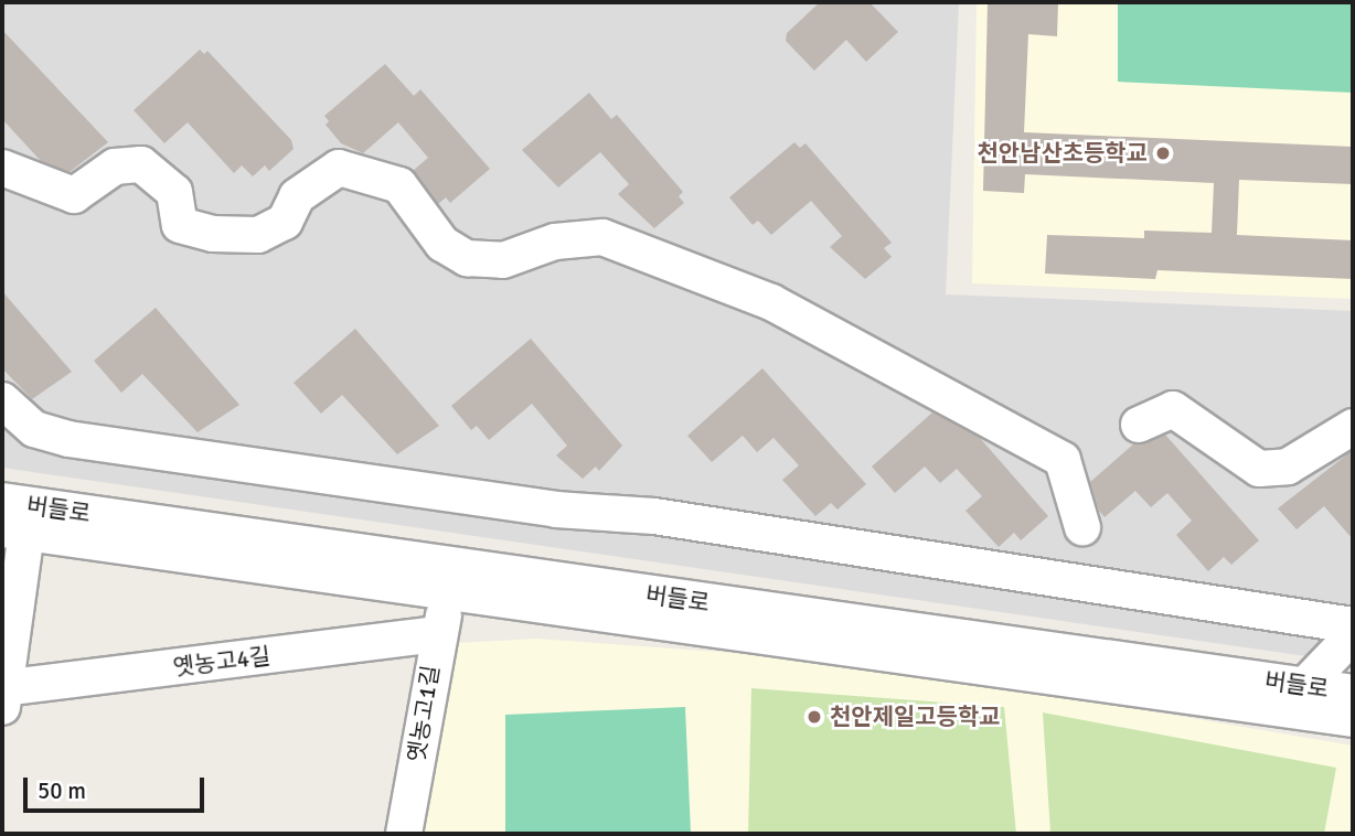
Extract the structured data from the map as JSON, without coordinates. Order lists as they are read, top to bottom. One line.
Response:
{"streets":{"street":["버들로","옛농고4길","옛농고1길"]},"crossings":[["버들로","옛농고4길"],["버들로","옛농고1길"],["옛농고4길","옛농고1길"]],"places":["천안남산초등학교","천안제일고등학교"],"scale_bar":"50 m"}
